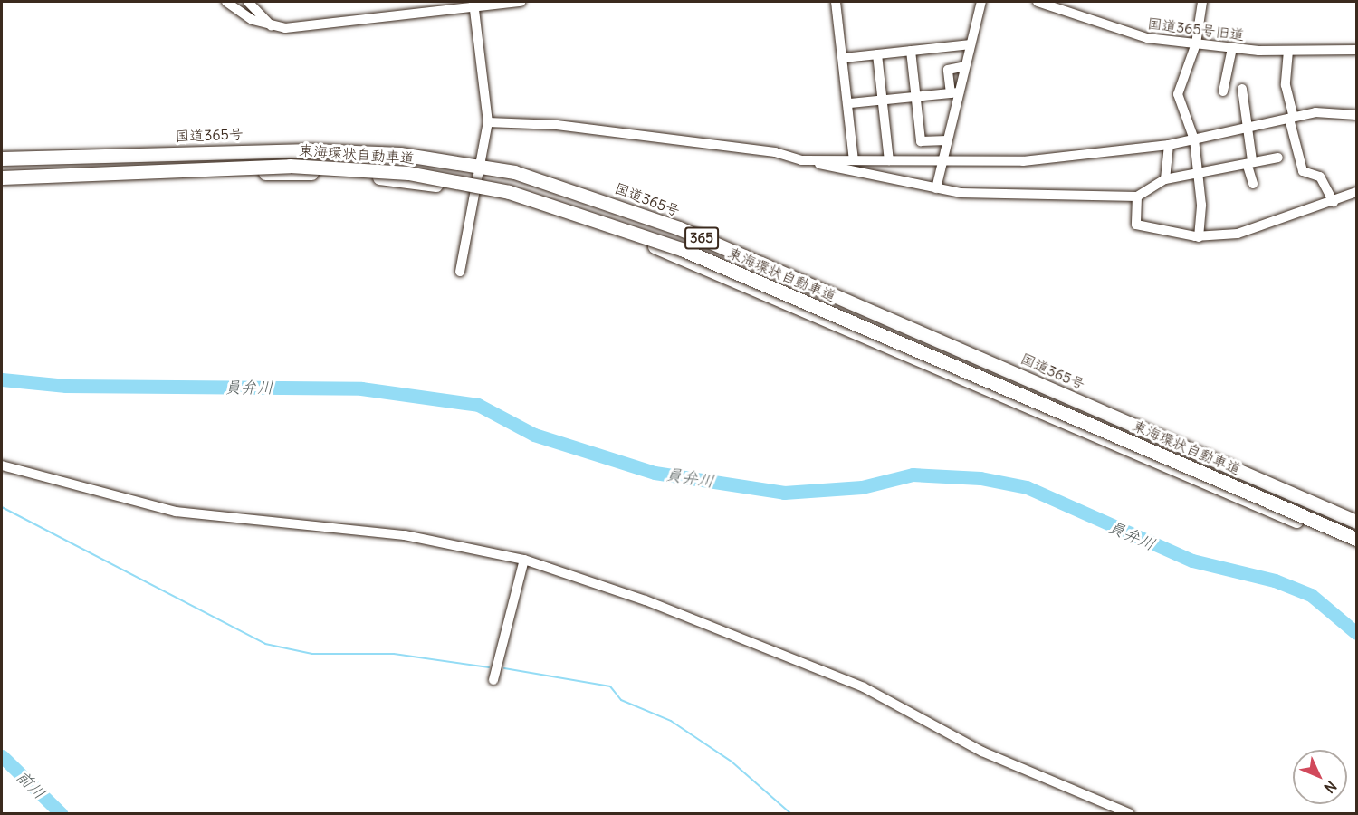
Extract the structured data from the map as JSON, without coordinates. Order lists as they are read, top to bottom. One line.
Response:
{"streets":{"highway":["国道365号","東海環状自動車道","365"],"street":["国道365号旧道"]},"water":["員弁川","前川"],"north":"bottom right"}
